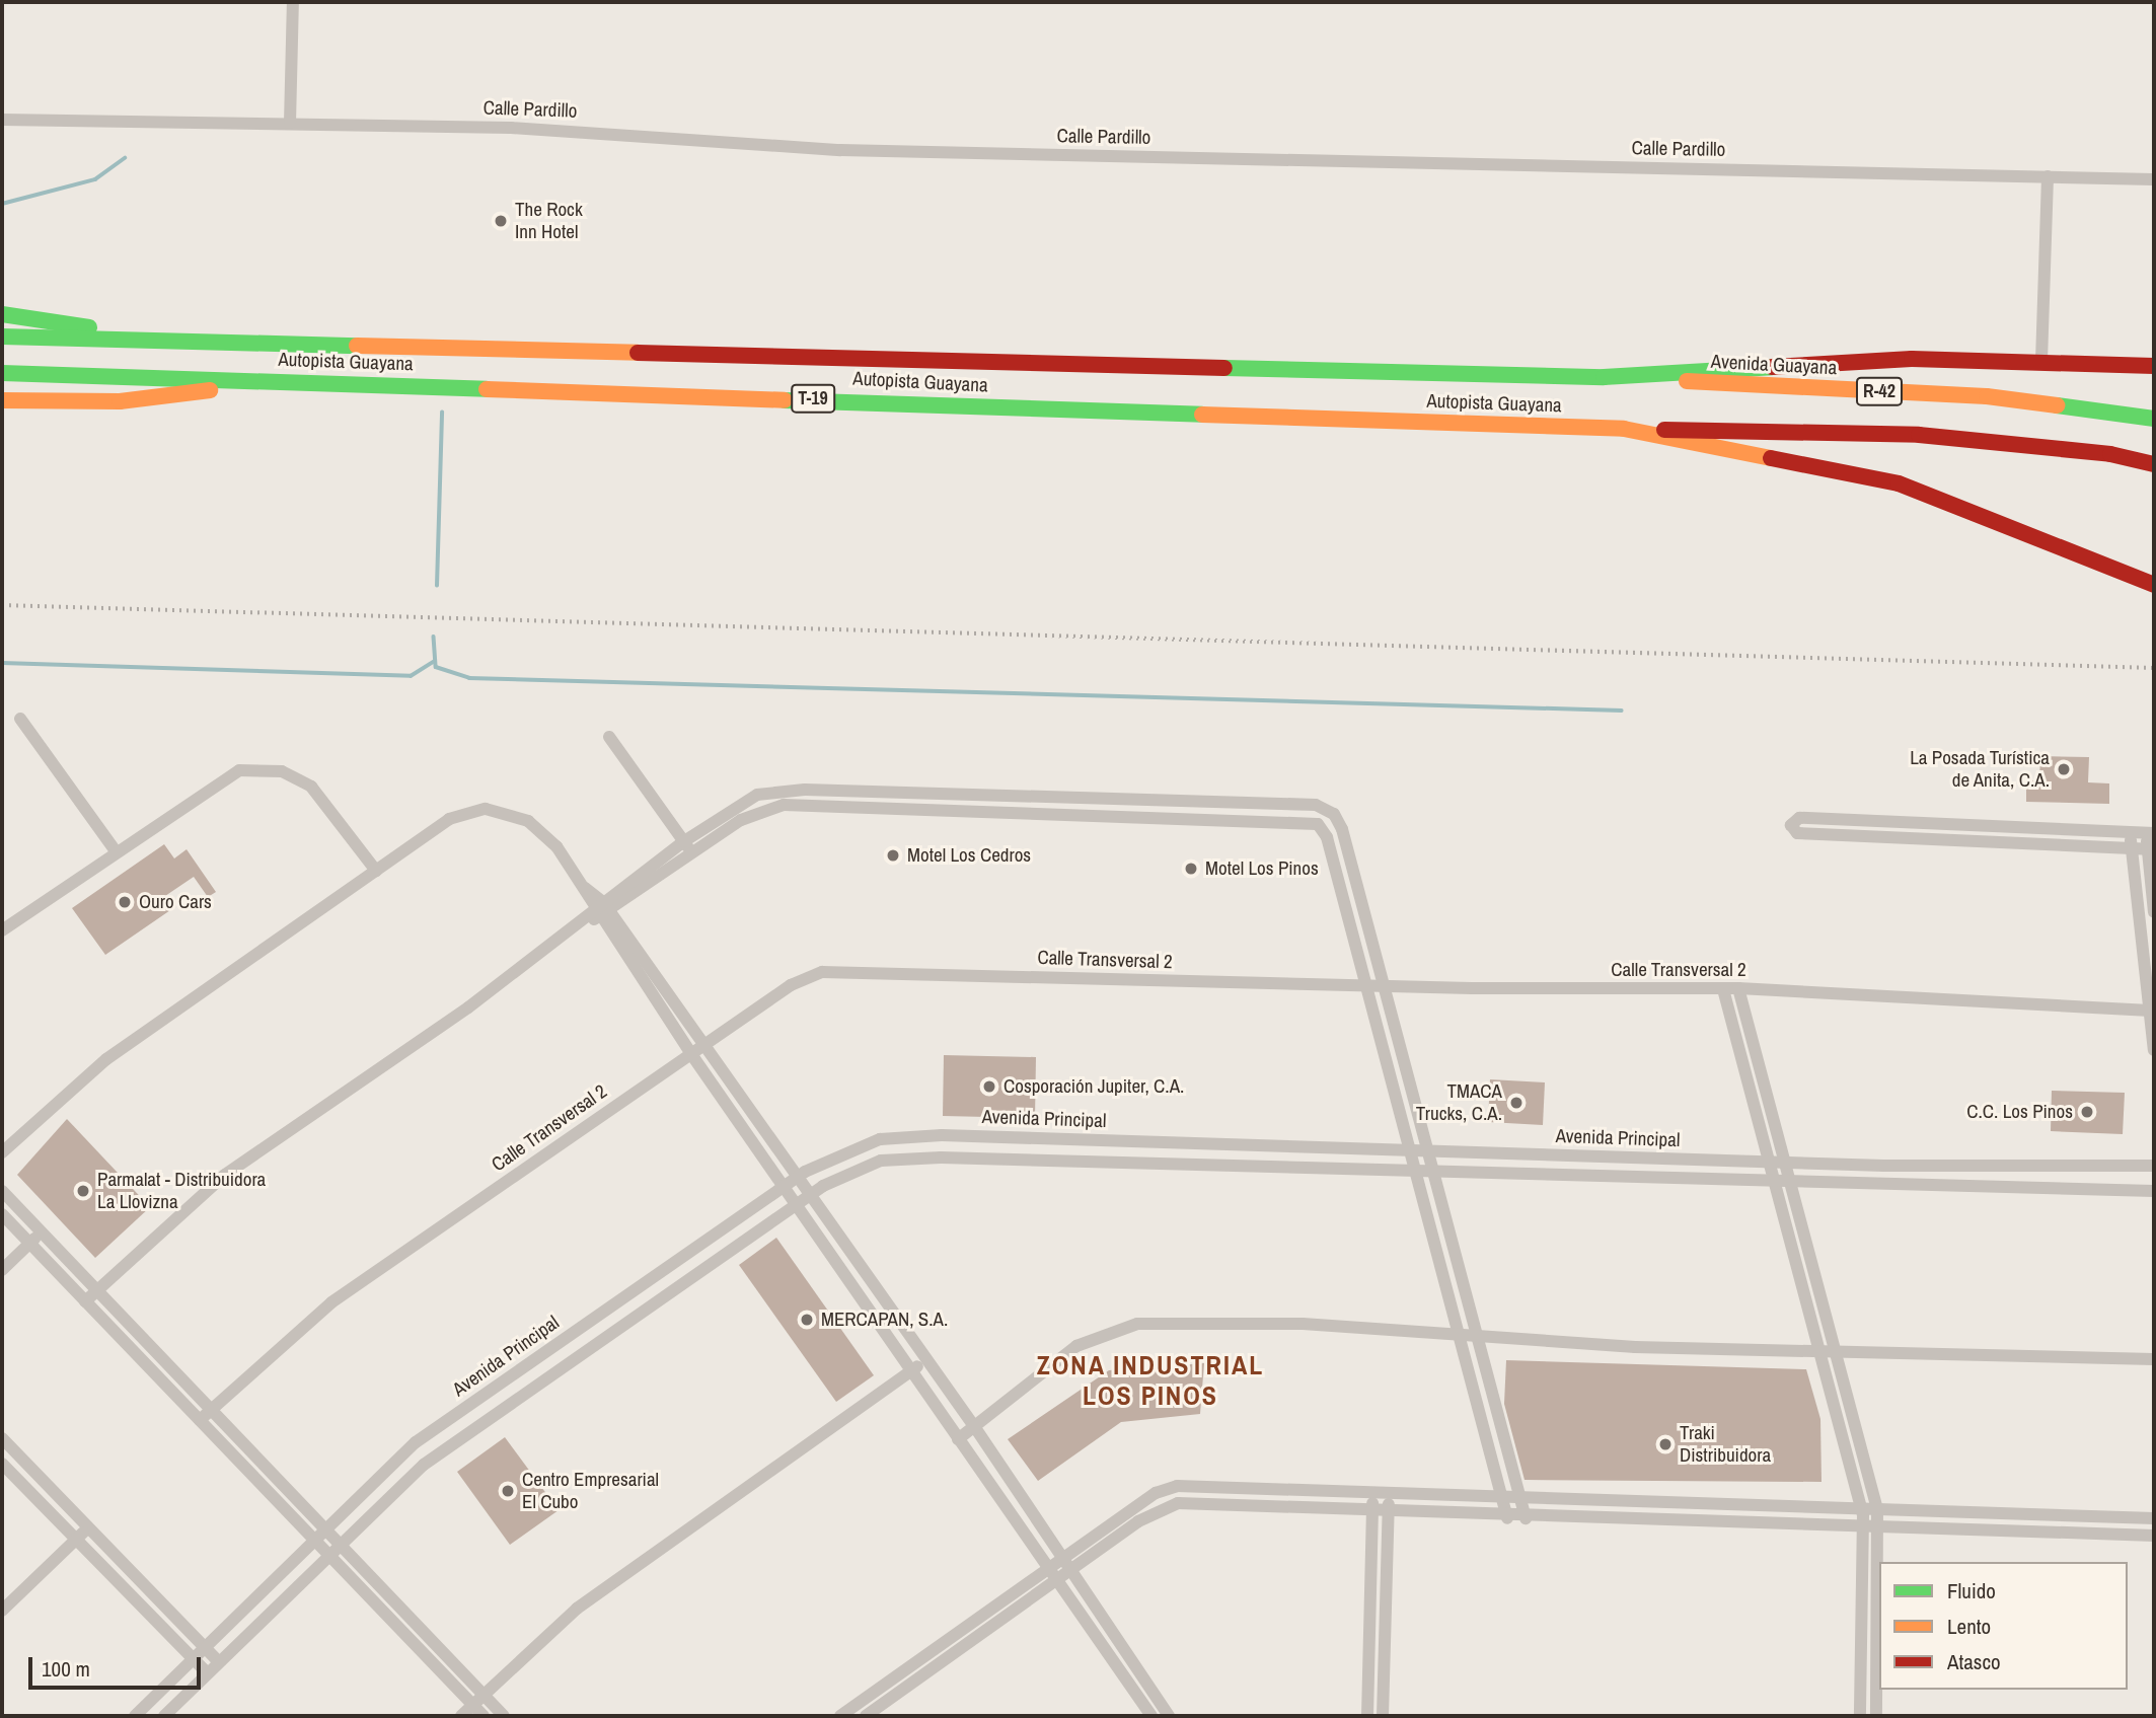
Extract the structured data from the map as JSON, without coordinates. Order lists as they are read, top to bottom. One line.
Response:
{"streets":{"main road":["Autopista Guayana","Avenida Guayana","R-42","T-19"],"street":["Calle Pardillo","Calle Transversal 2","Avenida Principal"]},"crossings":[["Autopista Guayana","Avenida Guayana"],["Autopista Guayana","R-42"]],"districts":["ZONA INDUSTRIAL LOS PINOS"],"places":["The Rock Inn Hotel","La Posada Turística de Anita, C.A.","Motel Los Cedros","Motel Los Pinos","Ouro Cars","Cosporación Jupiter, C.A.","TMACA Trucks, C.A.","C.C. Los Pinos","Parmalat - Distribuidora La Llovizna","MERCAPAN, S.A.","Traki Distribuidora","Centro Empresarial El Cubo"],"legend":["Fluido","Lento","Atasco"],"scale_bar":"100 m"}
